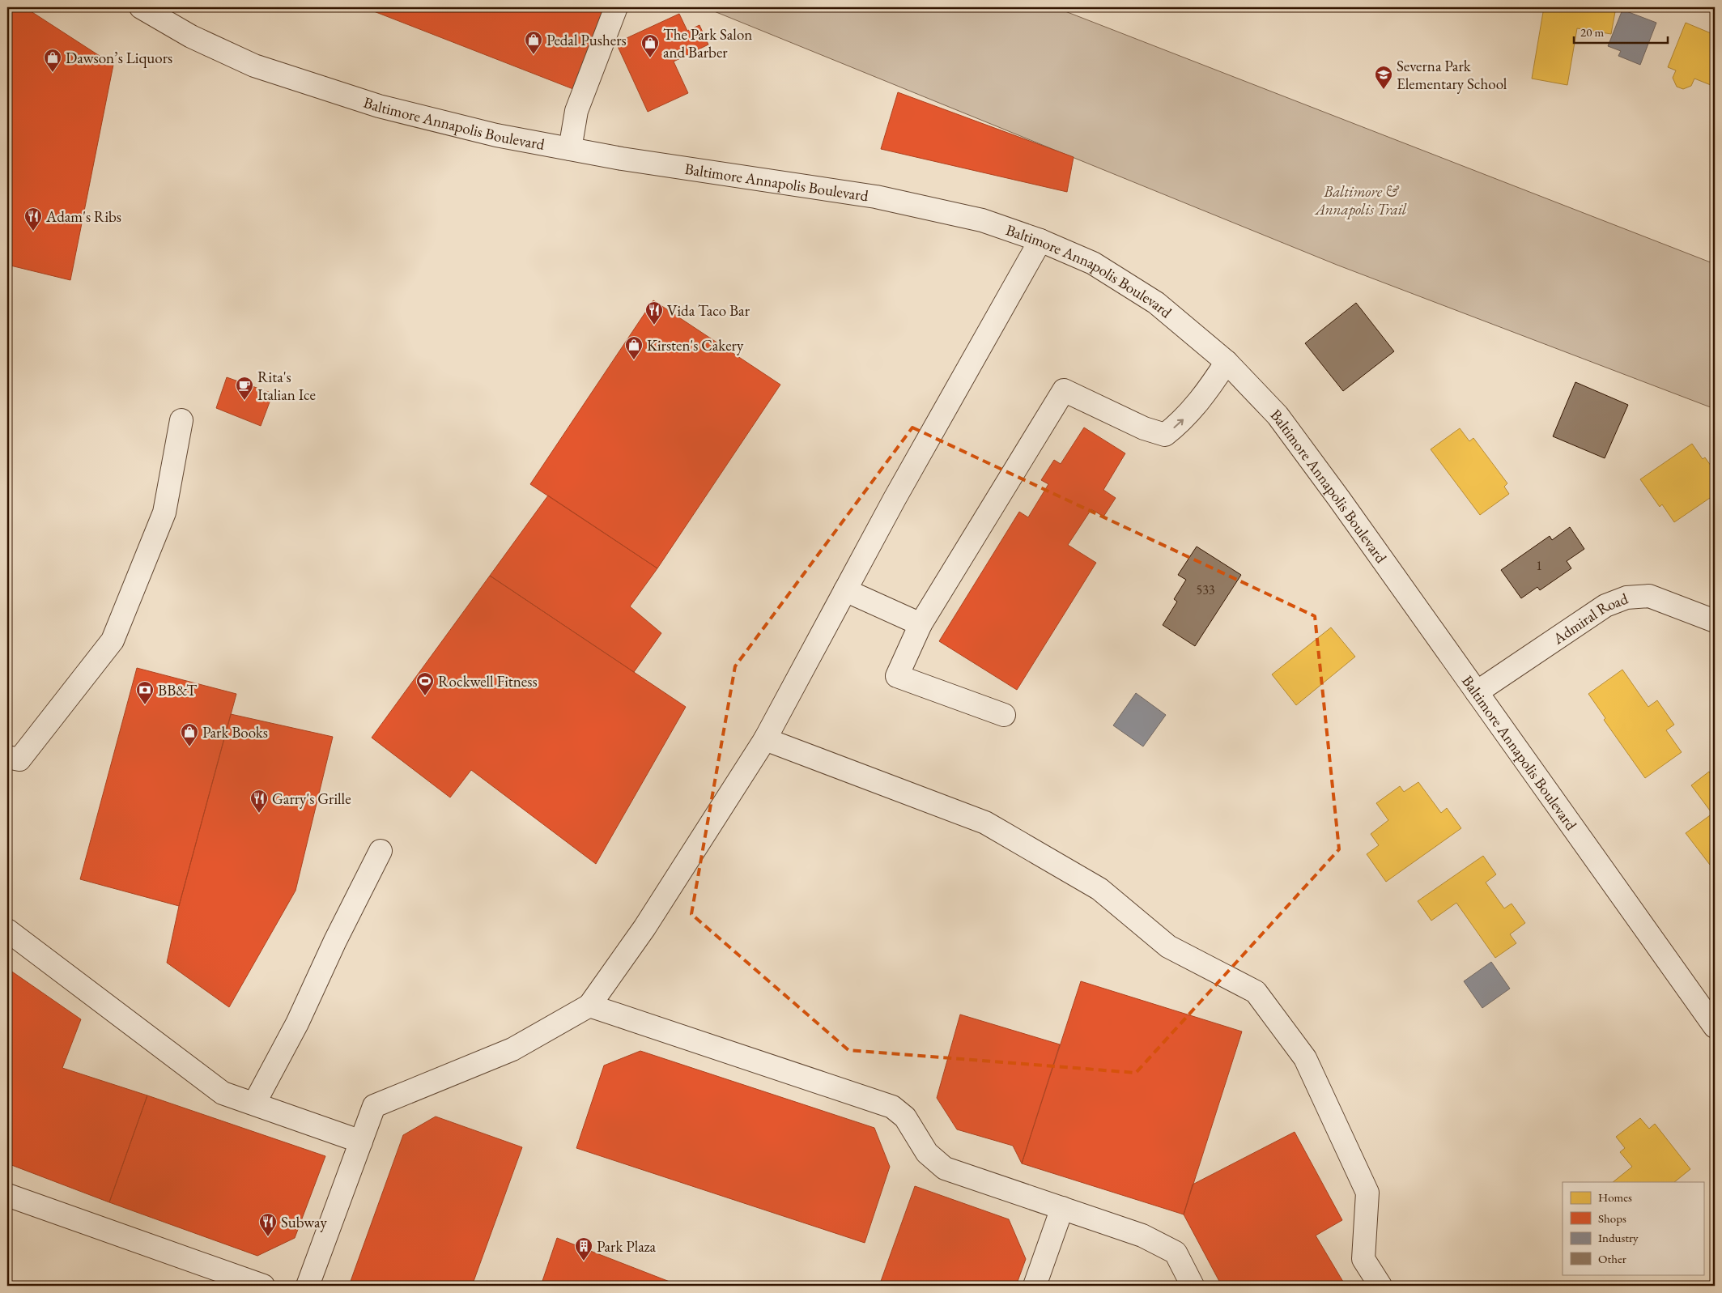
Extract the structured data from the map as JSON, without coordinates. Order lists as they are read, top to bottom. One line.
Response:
{"streets":{"street":["Baltimore Annapolis Boulevard","Admiral Road"]},"crossings":[["Baltimore Annapolis Boulevard","Admiral Road"]],"parks":["Baltimore & Annapolis Trail"],"places":{"shop":["Pedal Pushers","The Park Salon and Barber","Dawson’s Liquors","Kirsten's Cakery","Park Books"],"school or university":["Severna Park Elementary School"],"restaurant":["Adam's Ribs","Vida Taco Bar","Garry's Grille","Subway"],"cafe":["Rita's Italian Ice"],"sports":["Rockwell Fitness"],"bank":["BB&T"],"building":["Park Plaza"]},"house_numbers":["1","533"],"legend":["Homes","Shops","Industry","Other"],"scale_bar":"20 m"}
